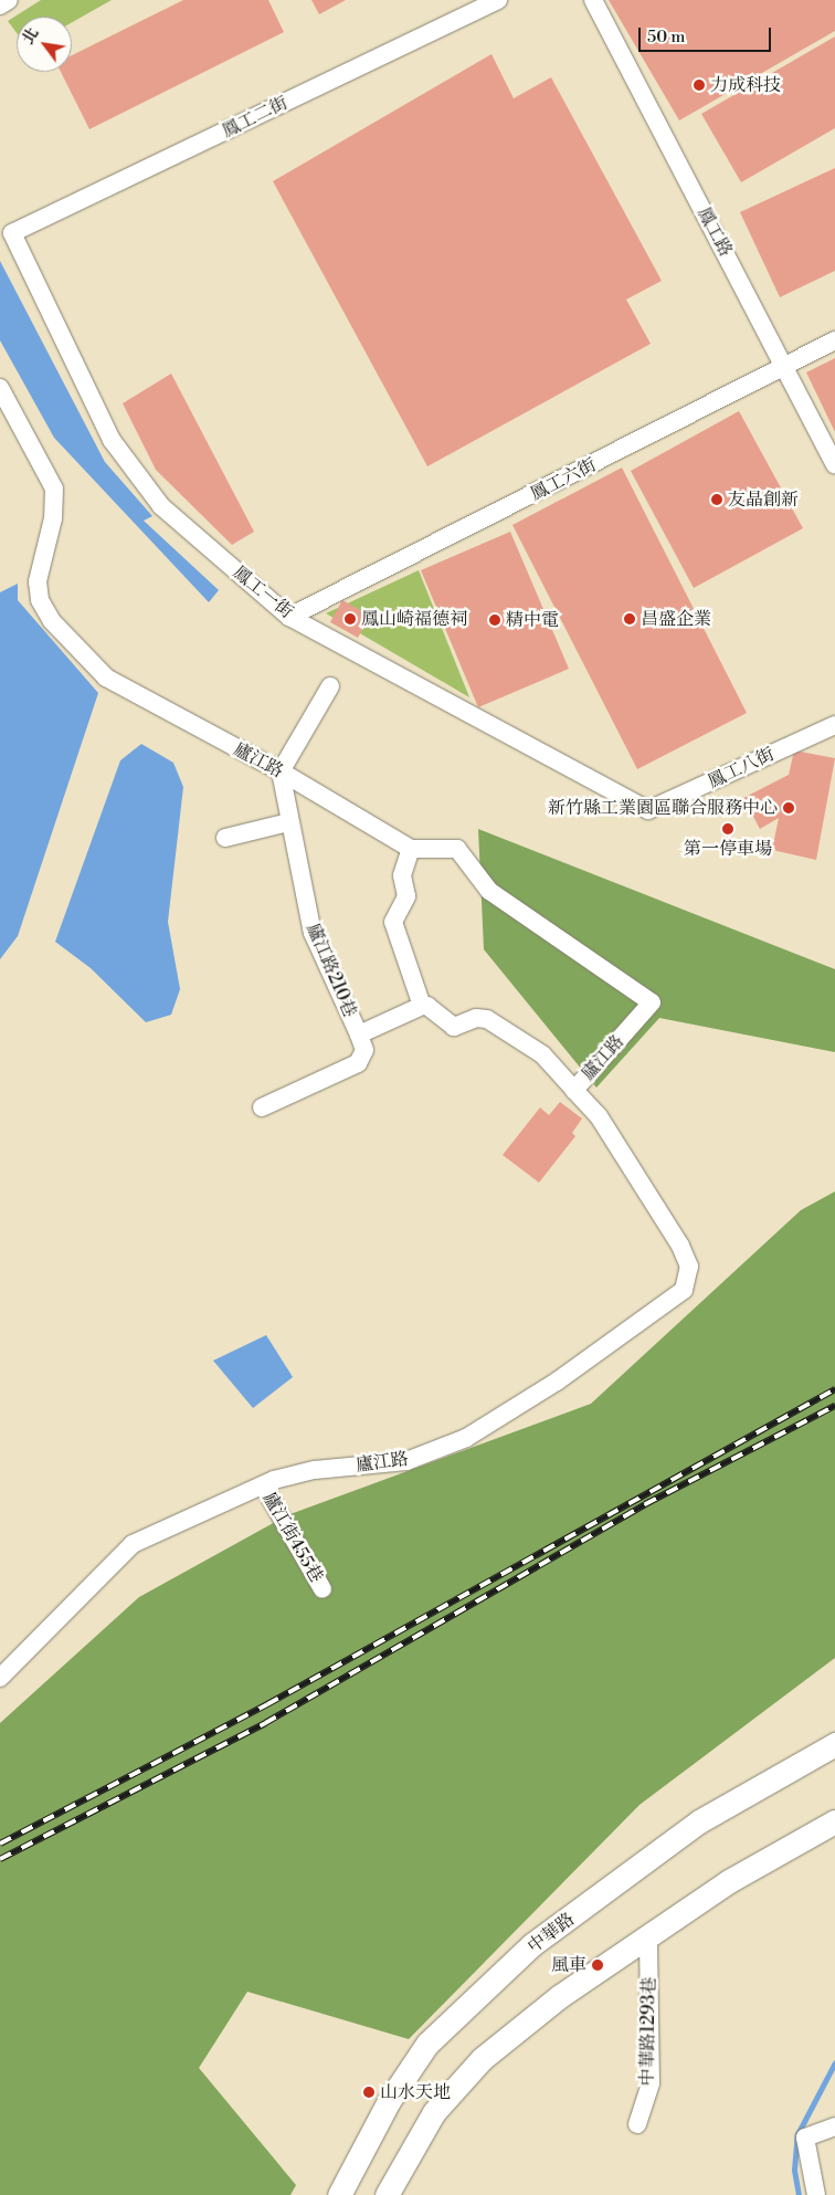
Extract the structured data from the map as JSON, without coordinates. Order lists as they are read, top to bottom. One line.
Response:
{"streets":{"main road":["中華路"],"street":["鳳工二街","鳳工路","鳳工六街","鳳工一街","廬江路","鳳工八街","廬江路210巷","廬江街455巷","中華路1293巷"]},"crossings":[["鳳工二街","鳳工一街"],["鳳工路","鳳工六街"],["鳳工六街","鳳工一街"],["鳳工一街","鳳工八街"],["廬江路","廬江路210巷"],["廬江路","廬江街455巷"]],"places":["力成科技","友晶創新","鳳山崎福德祠","昌盛企業","精中電","新竹縣工業園區聯合服務中心","第一停車場","風車","山水天地"],"scale_bar":"50 m","north":"top left"}
